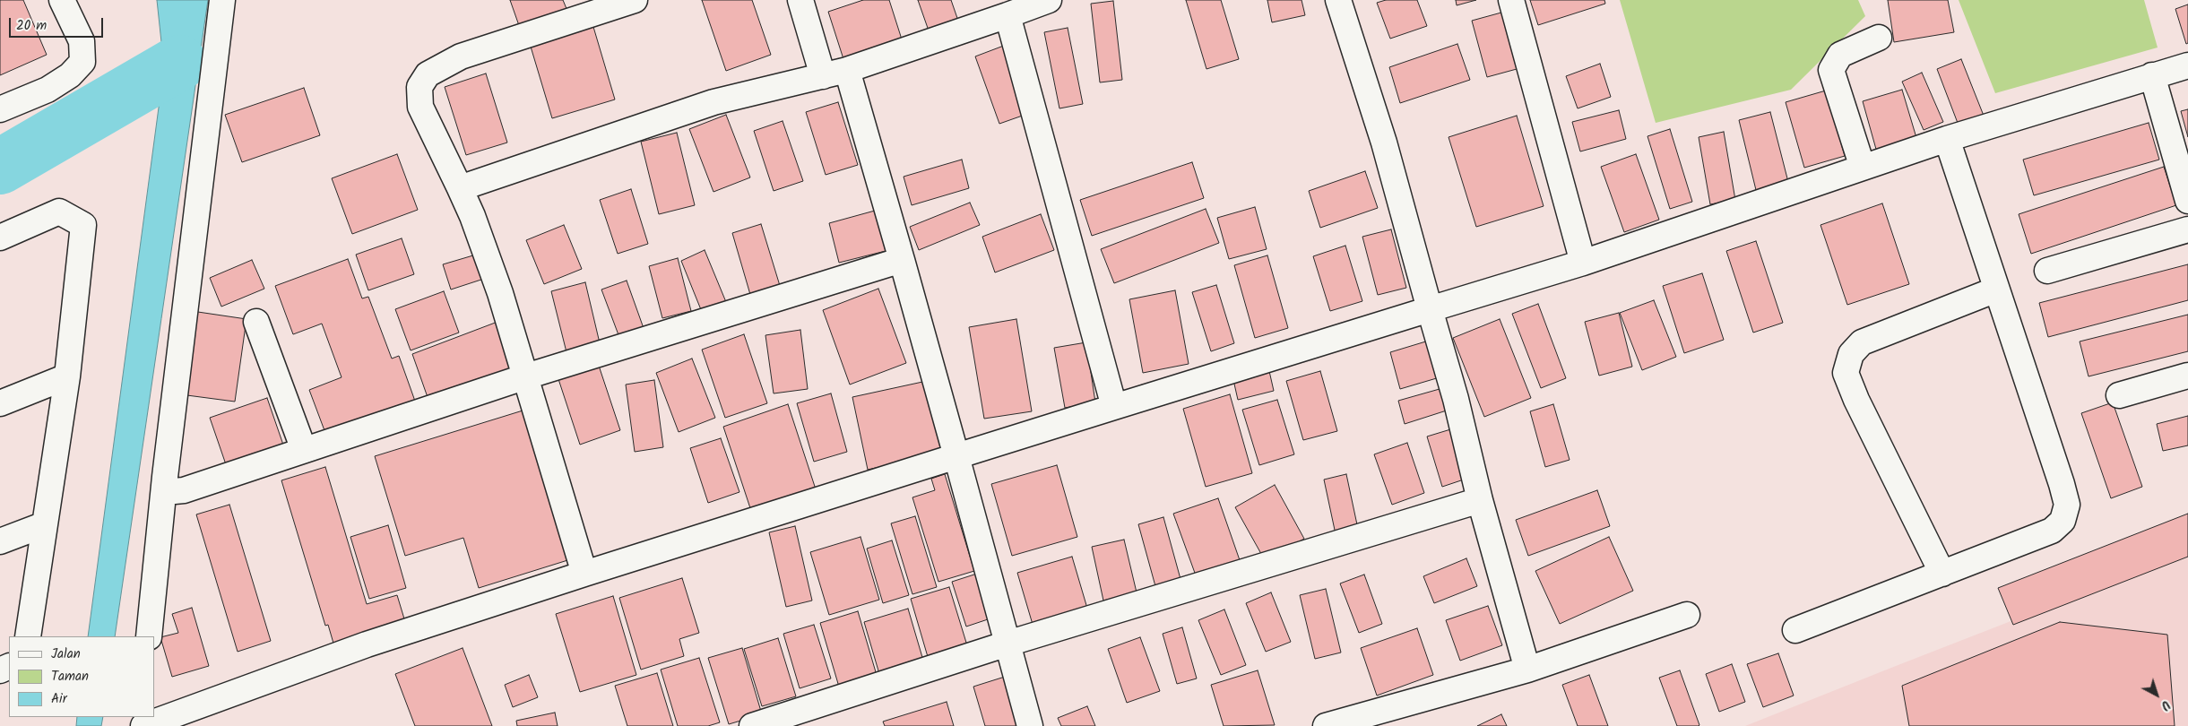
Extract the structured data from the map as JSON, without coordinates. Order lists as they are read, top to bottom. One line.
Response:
{"legend":["Jalan","Taman","Air"],"scale_bar":"20 m","north":"bottom right"}
